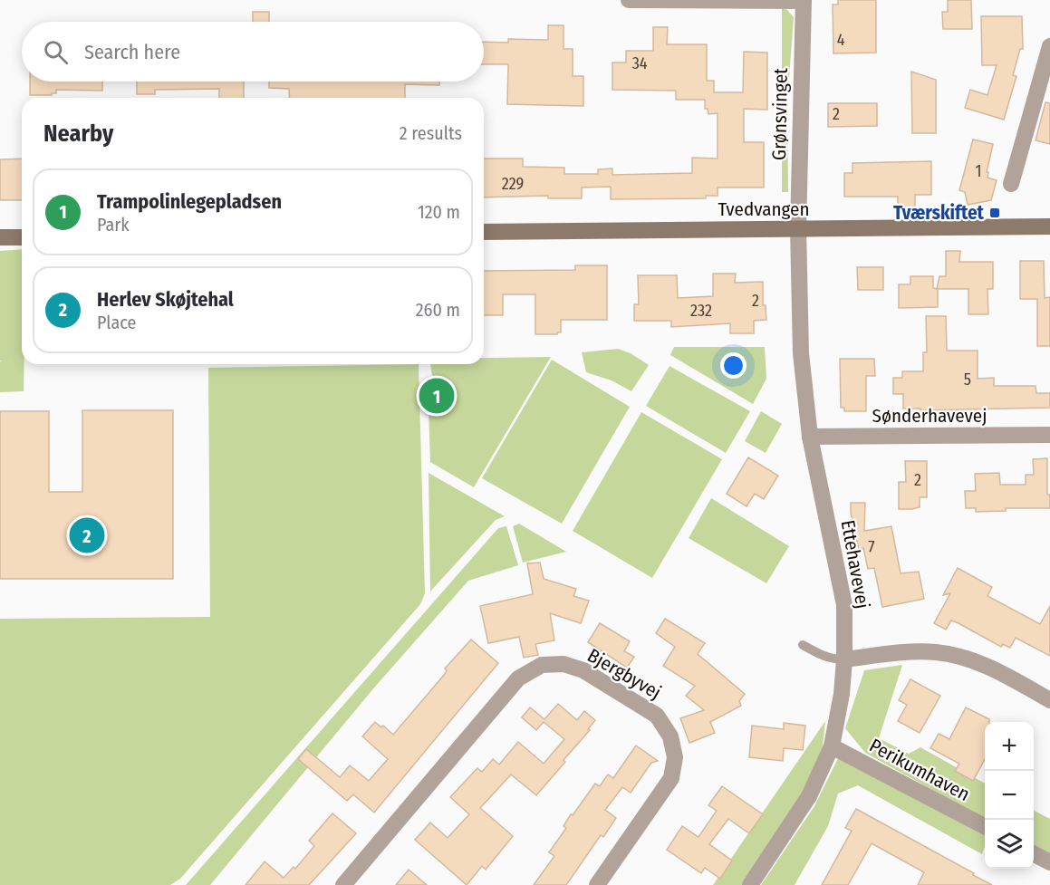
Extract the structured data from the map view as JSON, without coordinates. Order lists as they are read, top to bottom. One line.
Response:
{"streets":{"street":["Grønsvinget","Tvedvangen","Sønderhavevej","Ettehavevej","Bjergbyvej","Perikumhaven"]},"crossings":[["Grønsvinget","Tvedvangen"],["Grønsvinget","Ettehavevej"],["Tvedvangen","Ettehavevej"],["Sønderhavevej","Ettehavevej"],["Ettehavevej","Perikumhaven"]],"places":{"transit":["Tværskiftet"]},"house_numbers":["4","34","2","1","229","2","232","5","2","7"],"page":{"search":"Search here","heading":["Nearby","2 results"],"list":[{"mark":"1","name":"Trampolinlegepladsen","note":"Park","value":"120 m"},{"mark":"2","name":"Herlev Skøjtehal","note":"Place","value":"260 m"}],"pins":["1","2"],"map_buttons":["+","−"]}}
